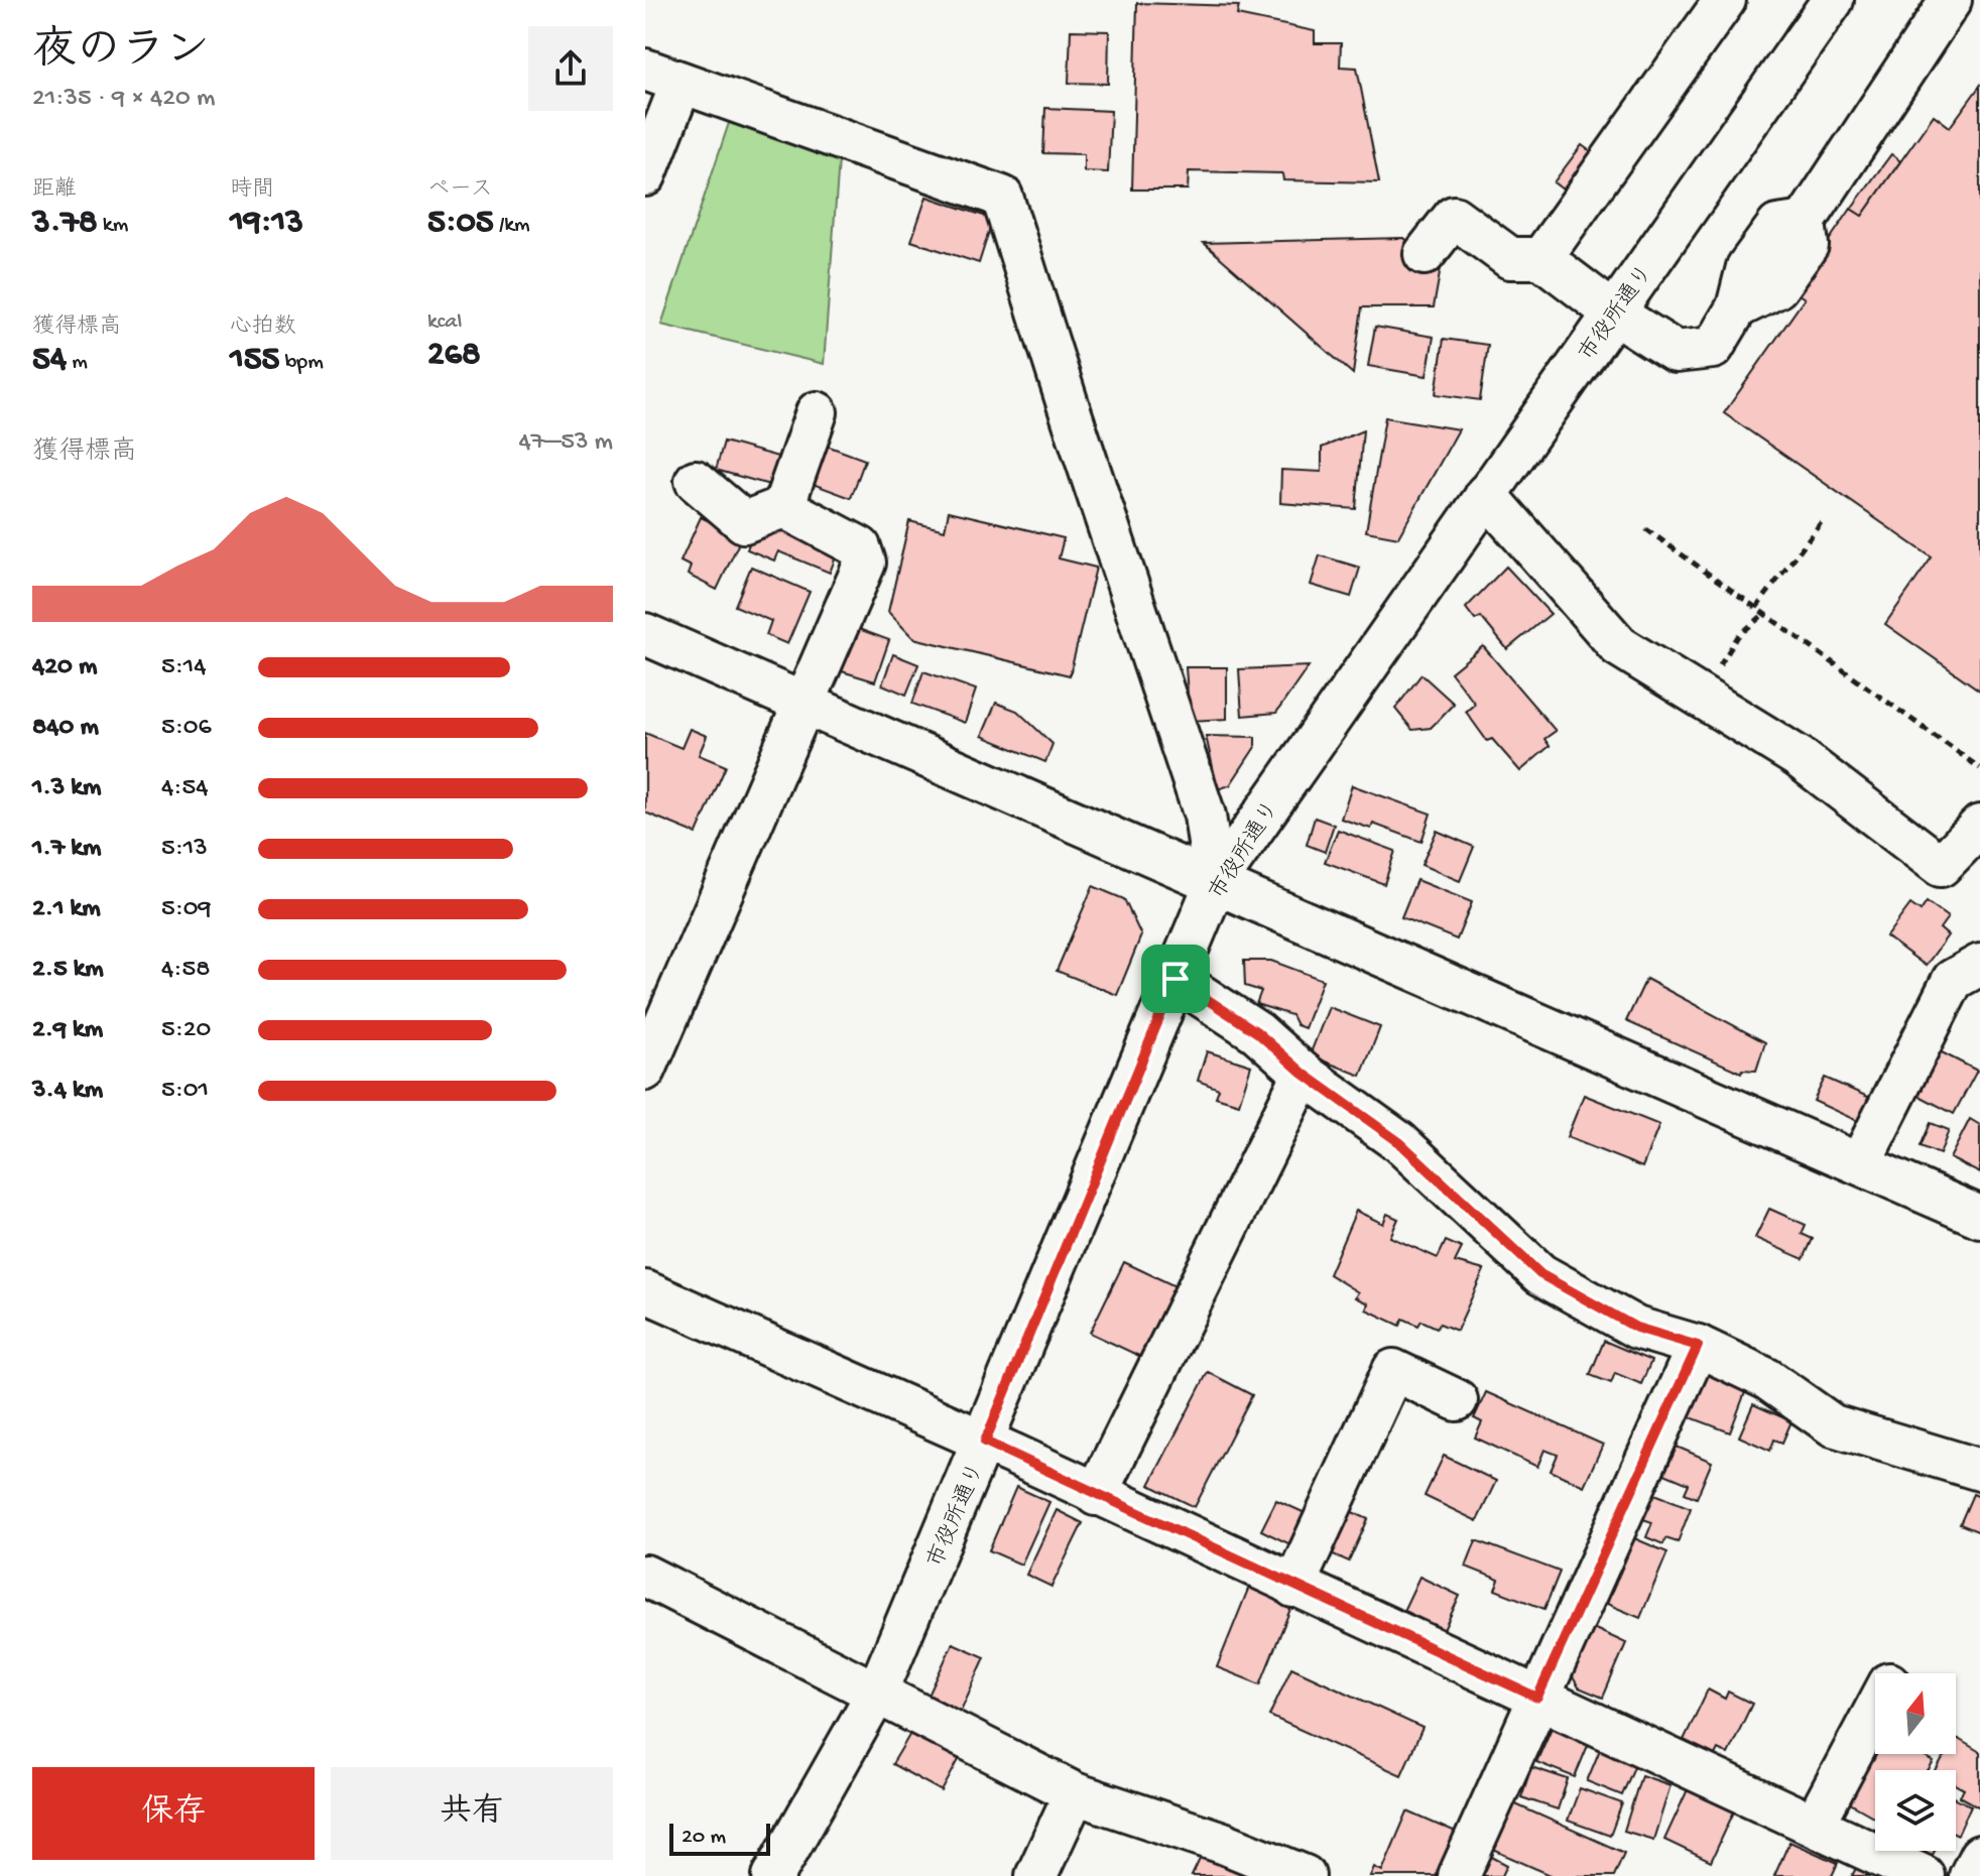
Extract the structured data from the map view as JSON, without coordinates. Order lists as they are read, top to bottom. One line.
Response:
{"streets":{"street":["市役所通り"]},"scale_bar":"20 m","north":"top","page":{"heading":["夜のラン","21:35 · 9 × 420 m"],"stats":[["距離","3.78 km"],["時間","19:13"],["ペース","5:05 /km"],["獲得標高","54 m"],["心拍数","155 bpm"],["kcal","268"]],"chart":["獲得標高","47–53 m"],"list":[{"name":"420 m","note":"5:14"},{"name":"840 m","note":"5:06"},{"name":"1.3 km","note":"4:54"},{"name":"1.7 km","note":"5:13"},{"name":"2.1 km","note":"5:09"},{"name":"2.5 km","note":"4:58"},{"name":"2.9 km","note":"5:20"},{"name":"3.4 km","note":"5:01"}],"buttons":["保存","共有"],"scale":"20 m"}}
